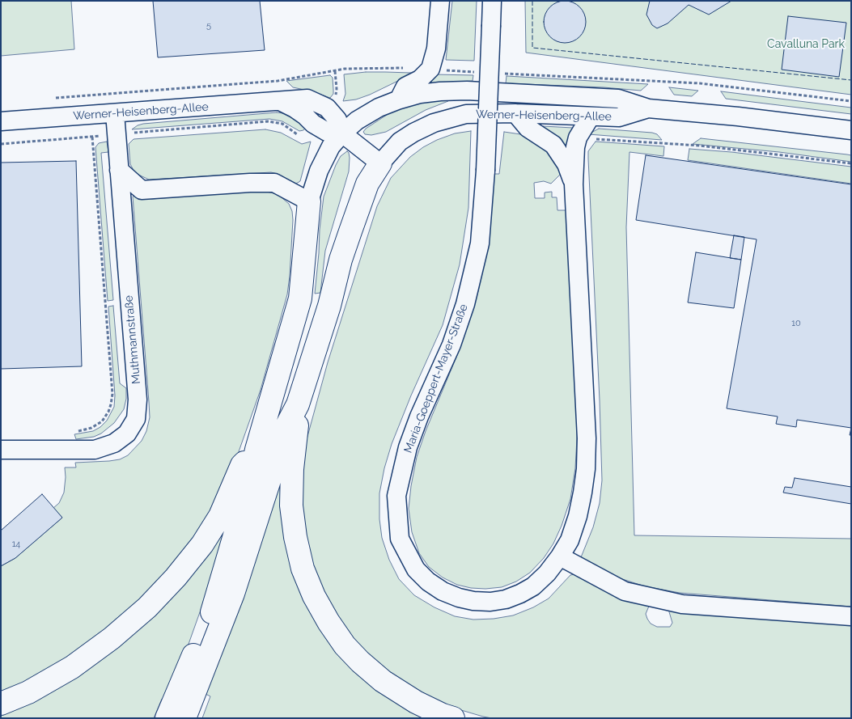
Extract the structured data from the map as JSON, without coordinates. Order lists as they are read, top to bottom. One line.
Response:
{"streets":{"street":["Werner-Heisenberg-Allee","Muthmannstraße","Maria-Goeppert-Mayer-Straße"]},"crossings":[["Werner-Heisenberg-Allee","Muthmannstraße"],["Werner-Heisenberg-Allee","Maria-Goeppert-Mayer-Straße"]],"parks":["Cavalluna Park"],"house_numbers":["5","10","14"]}
